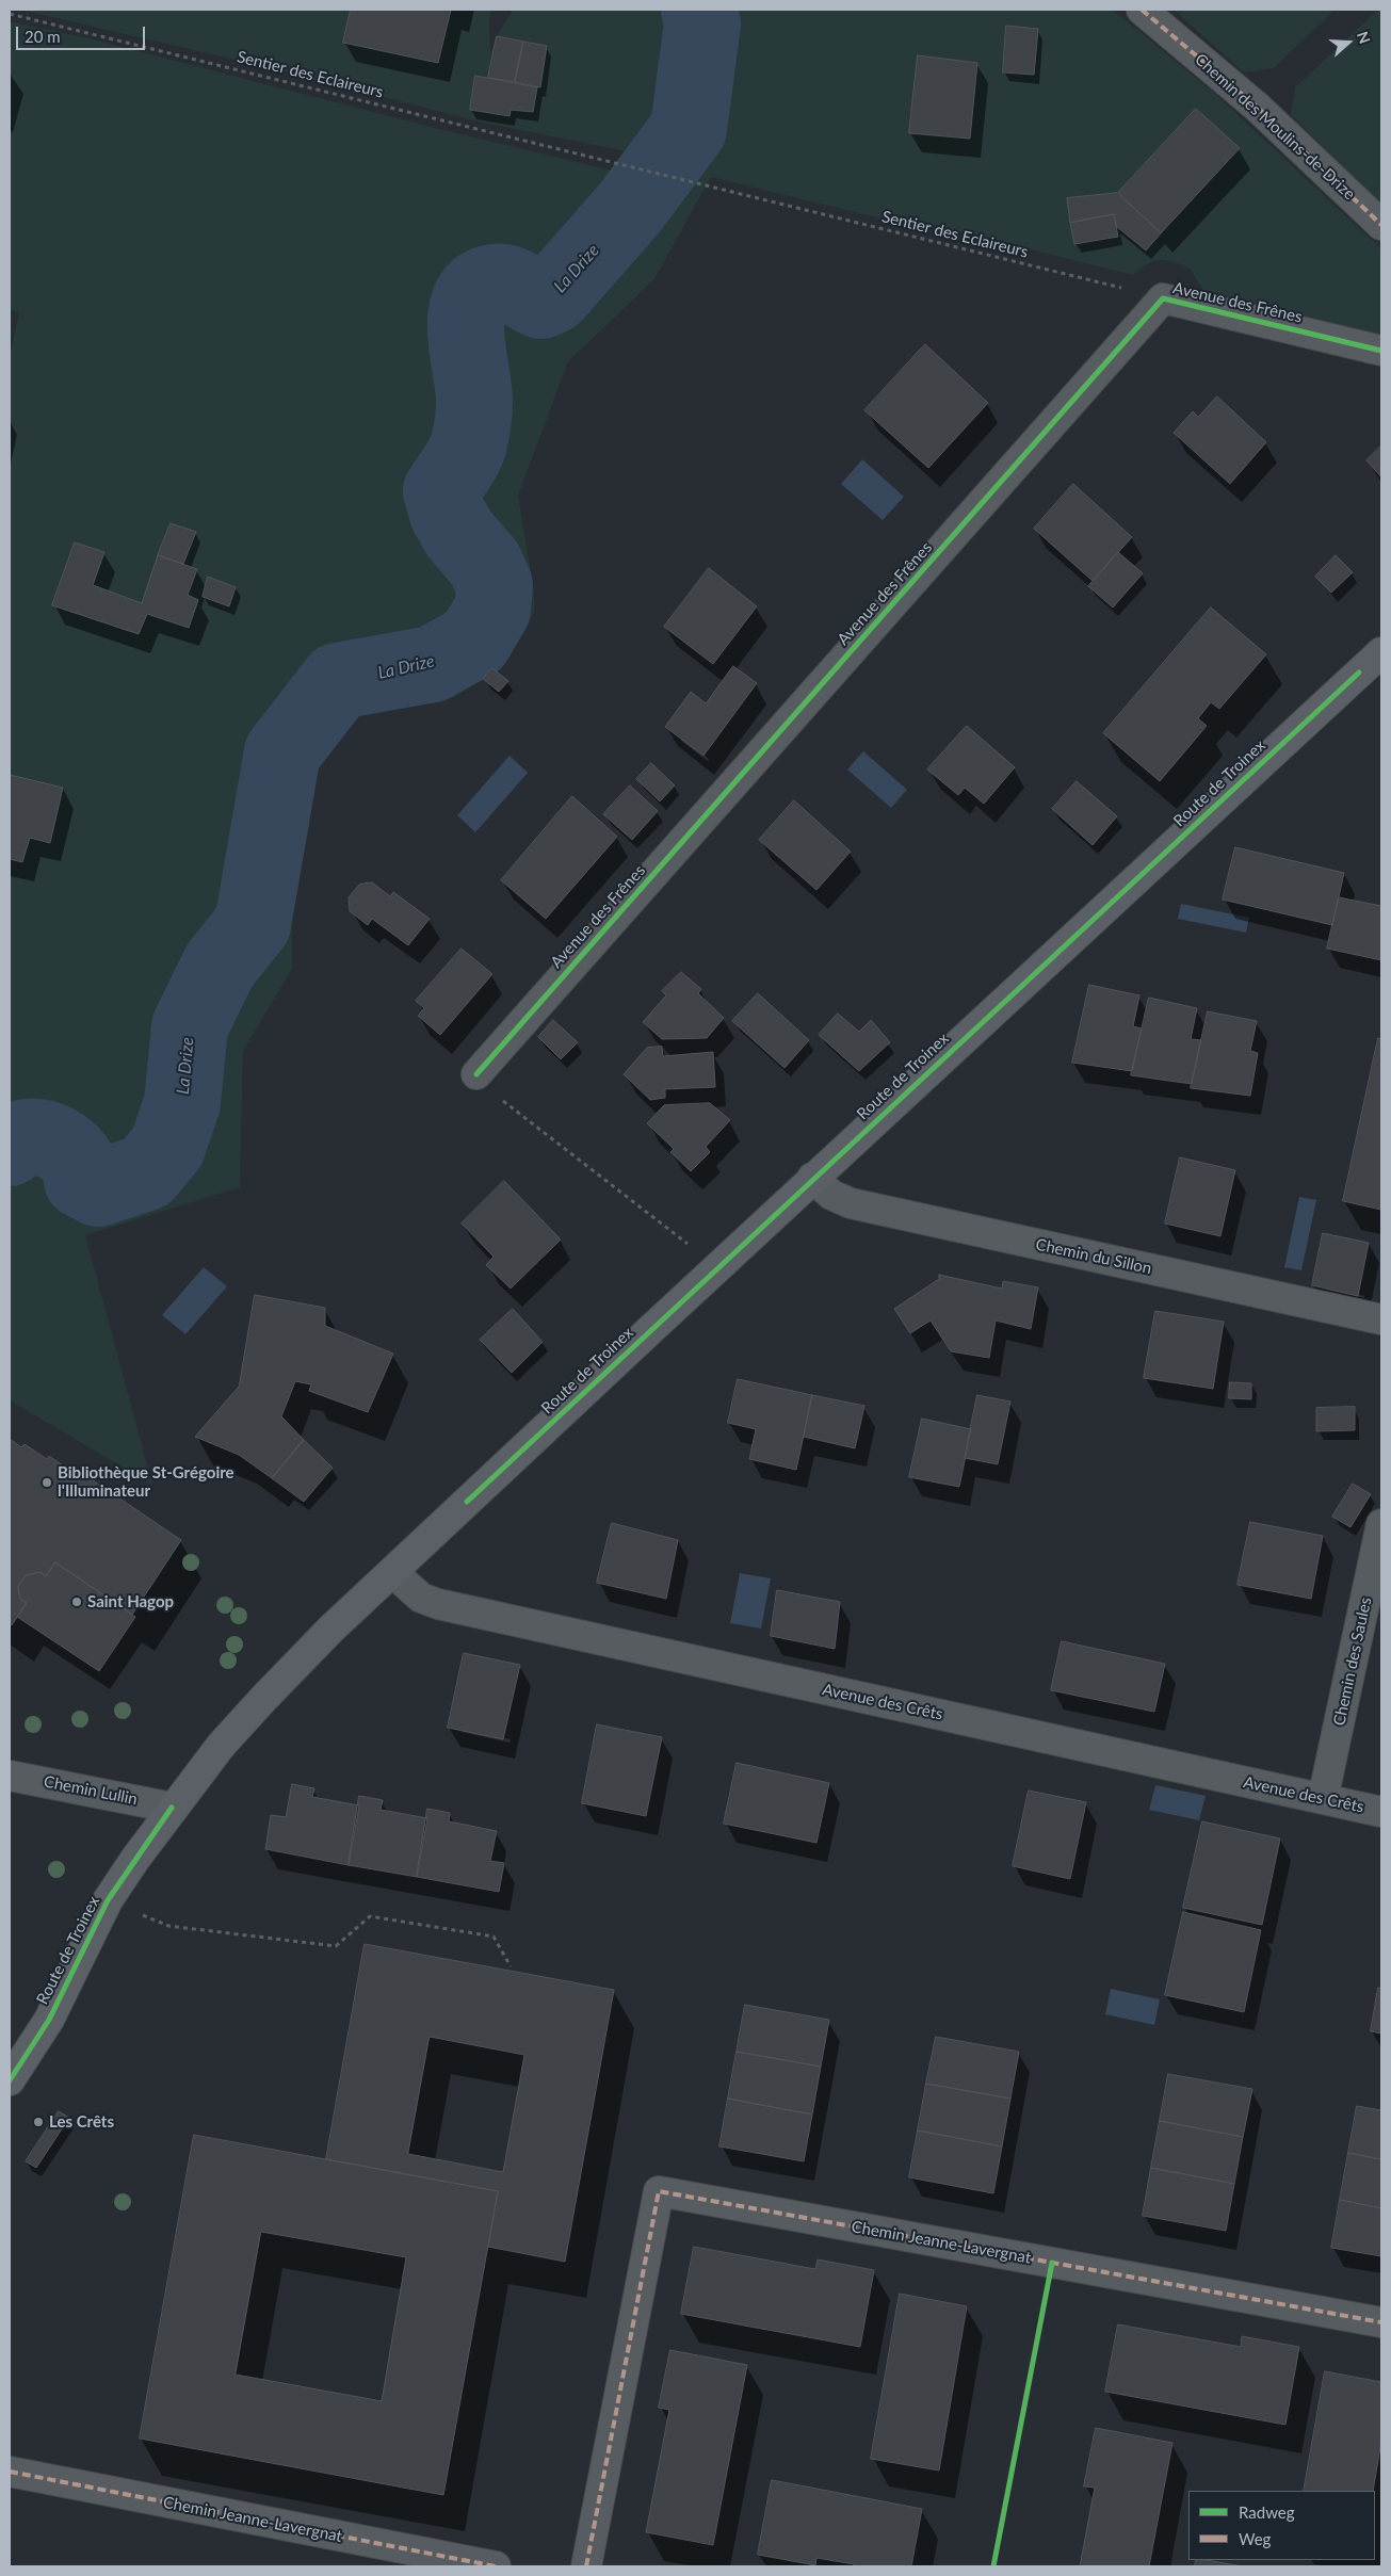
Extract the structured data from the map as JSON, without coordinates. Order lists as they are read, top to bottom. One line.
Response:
{"streets":{"street":["Chemin des Moulins-de-Drize","Avenue des Frênes","Route de Troinex","Chemin du Sillon","Chemin des Saules","Avenue des Crêts","Chemin Lullin","Chemin Jeanne-Lavergnat"],"path":["Sentier des Eclaireurs"]},"crossings":[["Sentier des Eclaireurs","Avenue des Frênes"],["Route de Troinex","Chemin du Sillon"],["Route de Troinex","Avenue des Crêts"],["Route de Troinex","Chemin Lullin"],["Chemin des Saules","Avenue des Crêts"]],"water":["La Drize"],"places":["Bibliothèque St-Grégoire l'Illuminateur","Saint Hagop","Les Crêts"],"legend":["Radweg","Weg"],"scale_bar":"20 m","north":"right"}
